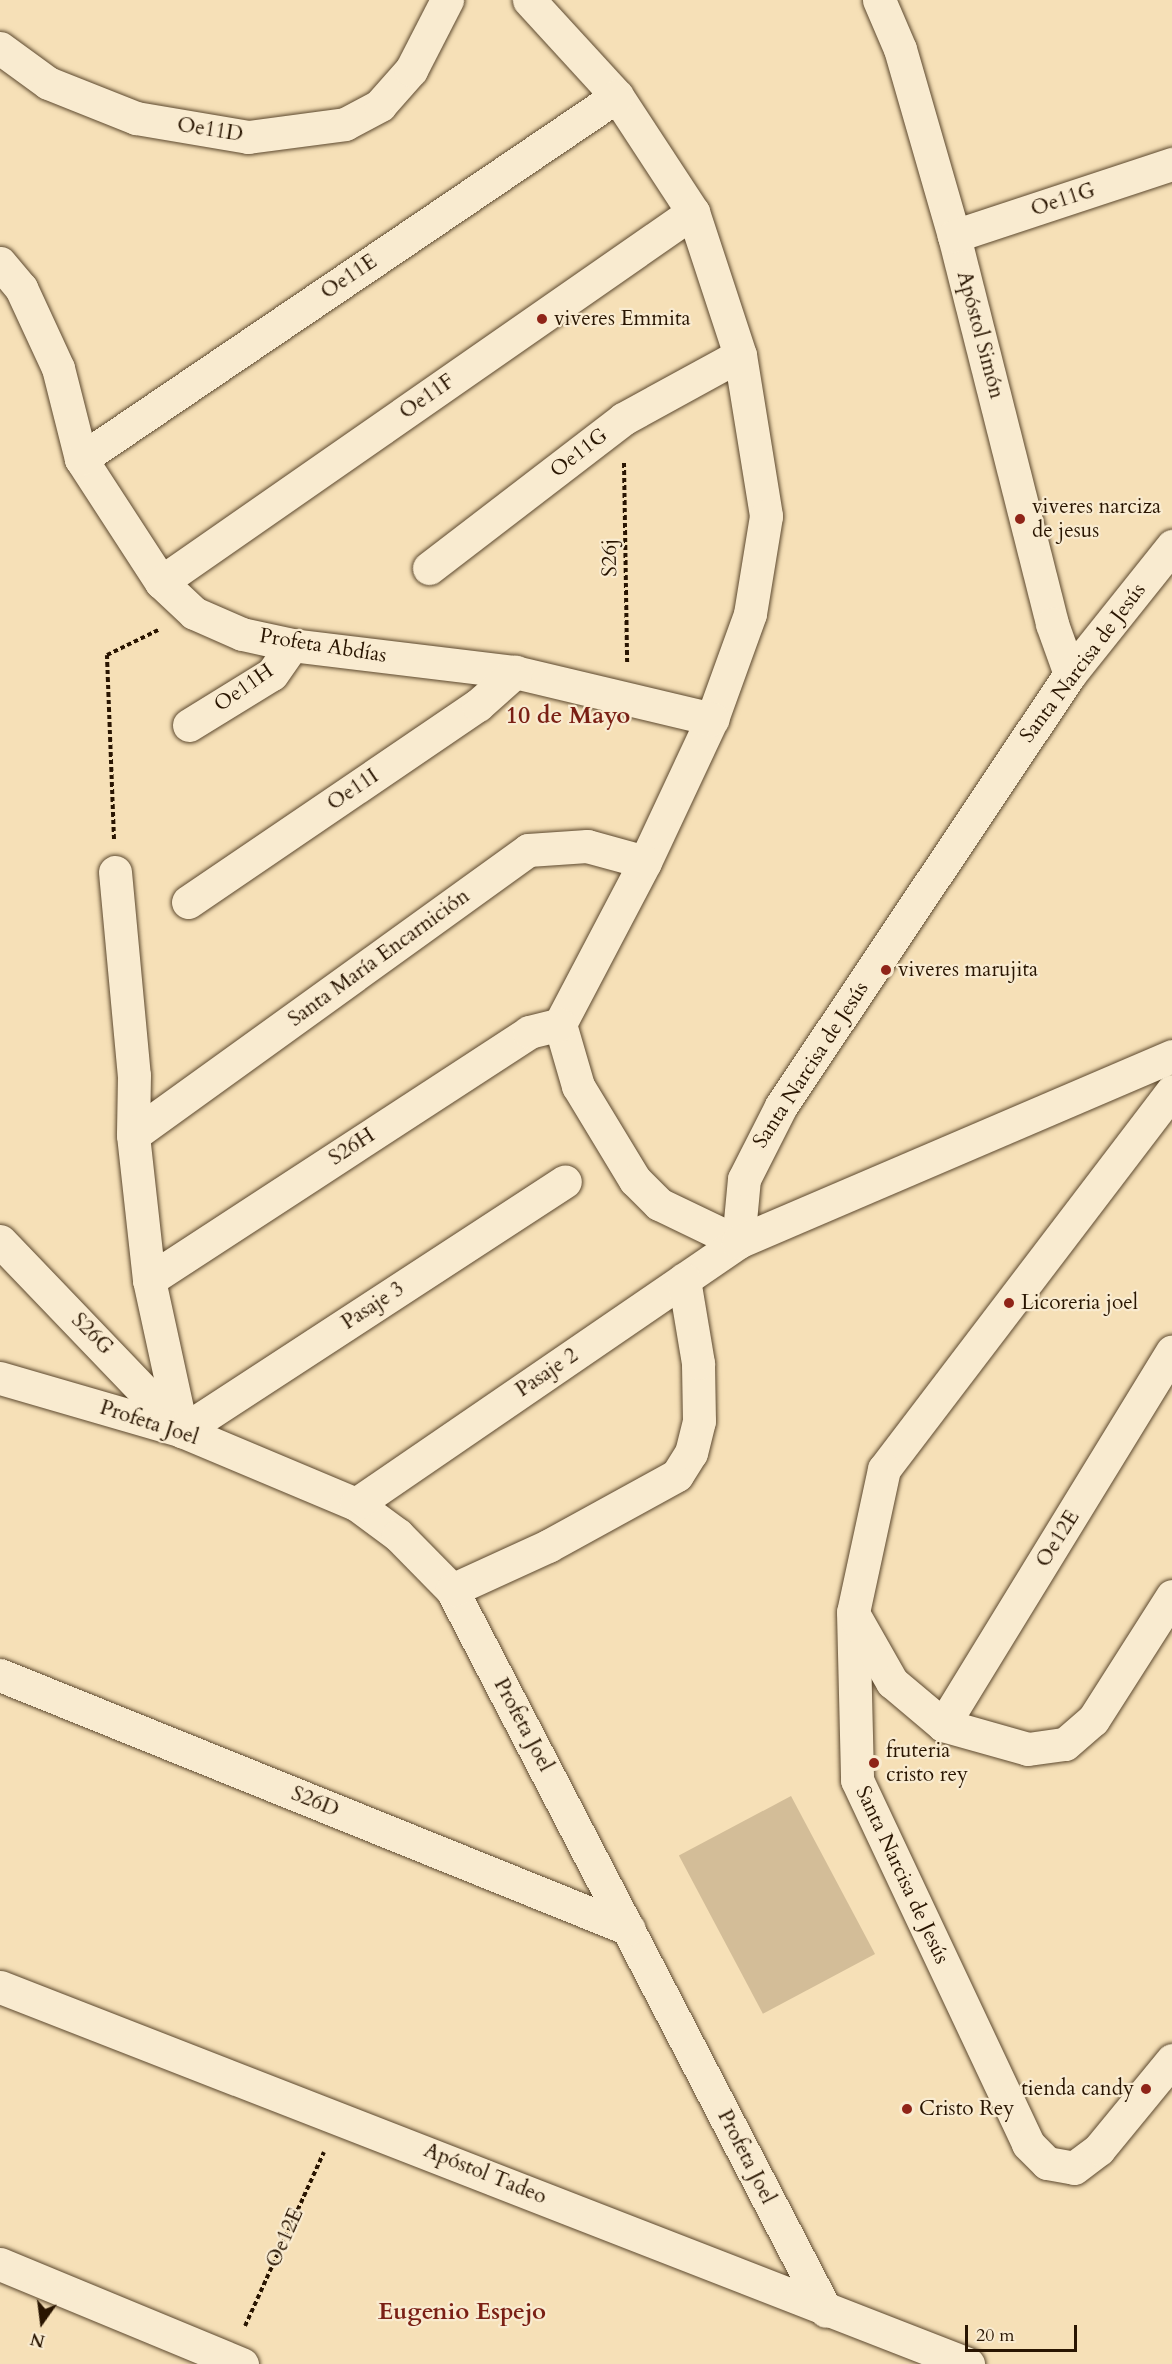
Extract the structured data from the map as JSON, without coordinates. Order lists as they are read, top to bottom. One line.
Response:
{"streets":{"street":["Oe11D","Oe11G","Oe11E","Apóstol Simón","Oe11F","Profeta Abdías","Santa Narcisa de Jesús","Oe11H","Oe11I","Santa María Encarnición","S26H","Pasaje 3","S26G","Pasaje 2","Profeta Joel","Oe12E","S26D","Apóstol Tadeo"],"path":["S26j"]},"crossings":[["Oe11G","Apóstol Simón"],["Oe11G","S26j"],["Oe11E","Profeta Abdías"],["Apóstol Simón","Santa Narcisa de Jesús"],["Oe11F","Profeta Abdías"],["S26j","Profeta Abdías"],["Profeta Abdías","Oe11H"],["Profeta Abdías","Oe11I"],["Santa Narcisa de Jesús","Pasaje 2"],["Pasaje 3","S26G"],["Pasaje 3","Profeta Joel"],["S26G","Profeta Joel"],["Pasaje 2","Profeta Joel"],["Profeta Joel","S26D"],["Profeta Joel","Apóstol Tadeo"],["Oe12E","Apóstol Tadeo"]],"districts":["10 de Mayo","Eugenio Espejo"],"places":["viveres Emmita","viveres narciza de jesus","viveres marujita","Licoreria joel","fruteria cristo rey","tienda candy","Cristo Rey"],"scale_bar":"20 m","north":"bottom"}
